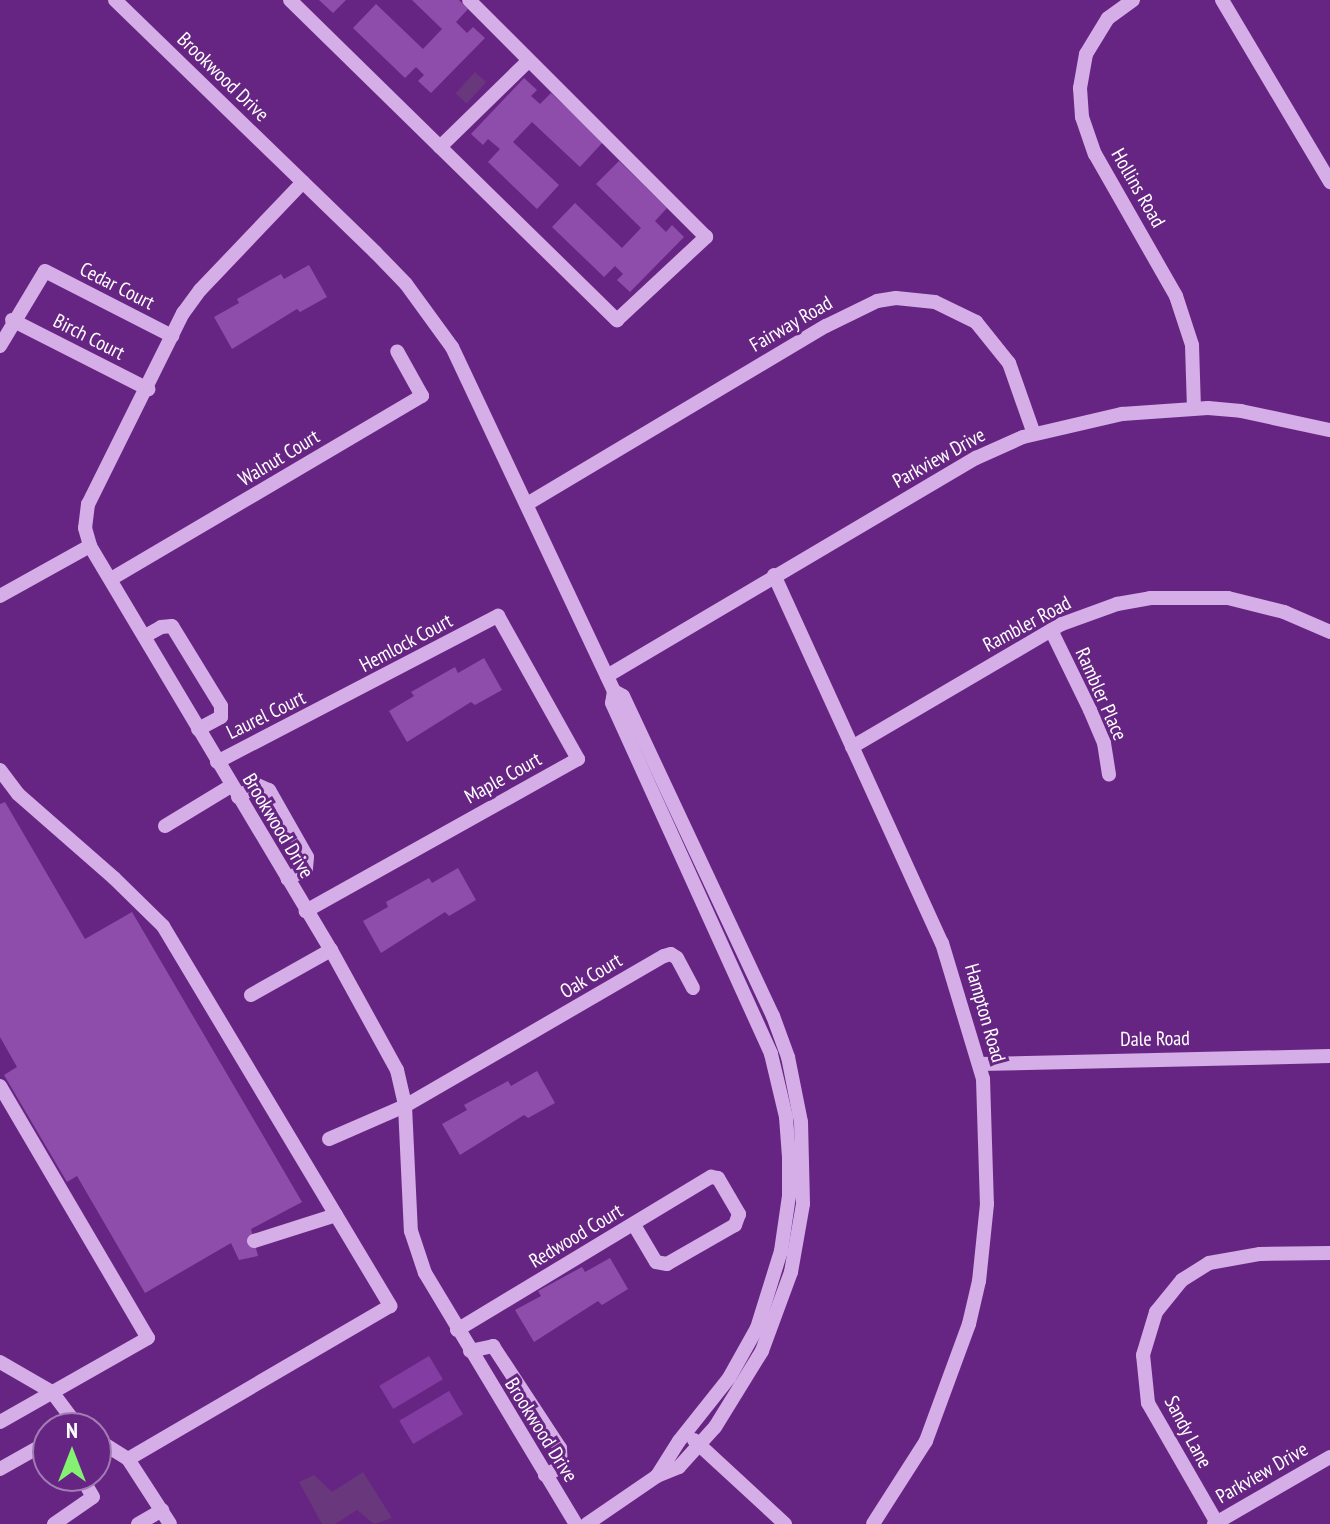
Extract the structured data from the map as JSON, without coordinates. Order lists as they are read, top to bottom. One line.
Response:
{"streets":{"street":["Brookwood Drive","Hollins Road","Cedar Court","Fairway Road","Birch Court","Walnut Court","Parkview Drive","Rambler Road","Hemlock Court","Rambler Place","Laurel Court","Maple Court","Oak Court","Hampton Road","Dale Road","Redwood Court","Sandy Lane"]},"crossings":[["Brookwood Drive","Cedar Court"],["Brookwood Drive","Fairway Road"],["Brookwood Drive","Birch Court"],["Brookwood Drive","Walnut Court"],["Brookwood Drive","Parkview Drive"],["Brookwood Drive","Laurel Court"],["Brookwood Drive","Maple Court"],["Brookwood Drive","Oak Court"],["Brookwood Drive","Redwood Court"],["Hollins Road","Parkview Drive"],["Cedar Court","Birch Court"],["Fairway Road","Parkview Drive"],["Parkview Drive","Hampton Road"],["Parkview Drive","Sandy Lane"],["Rambler Road","Rambler Place"],["Rambler Road","Hampton Road"],["Hemlock Court","Laurel Court"],["Hemlock Court","Maple Court"],["Hampton Road","Dale Road"]],"north":"top"}
